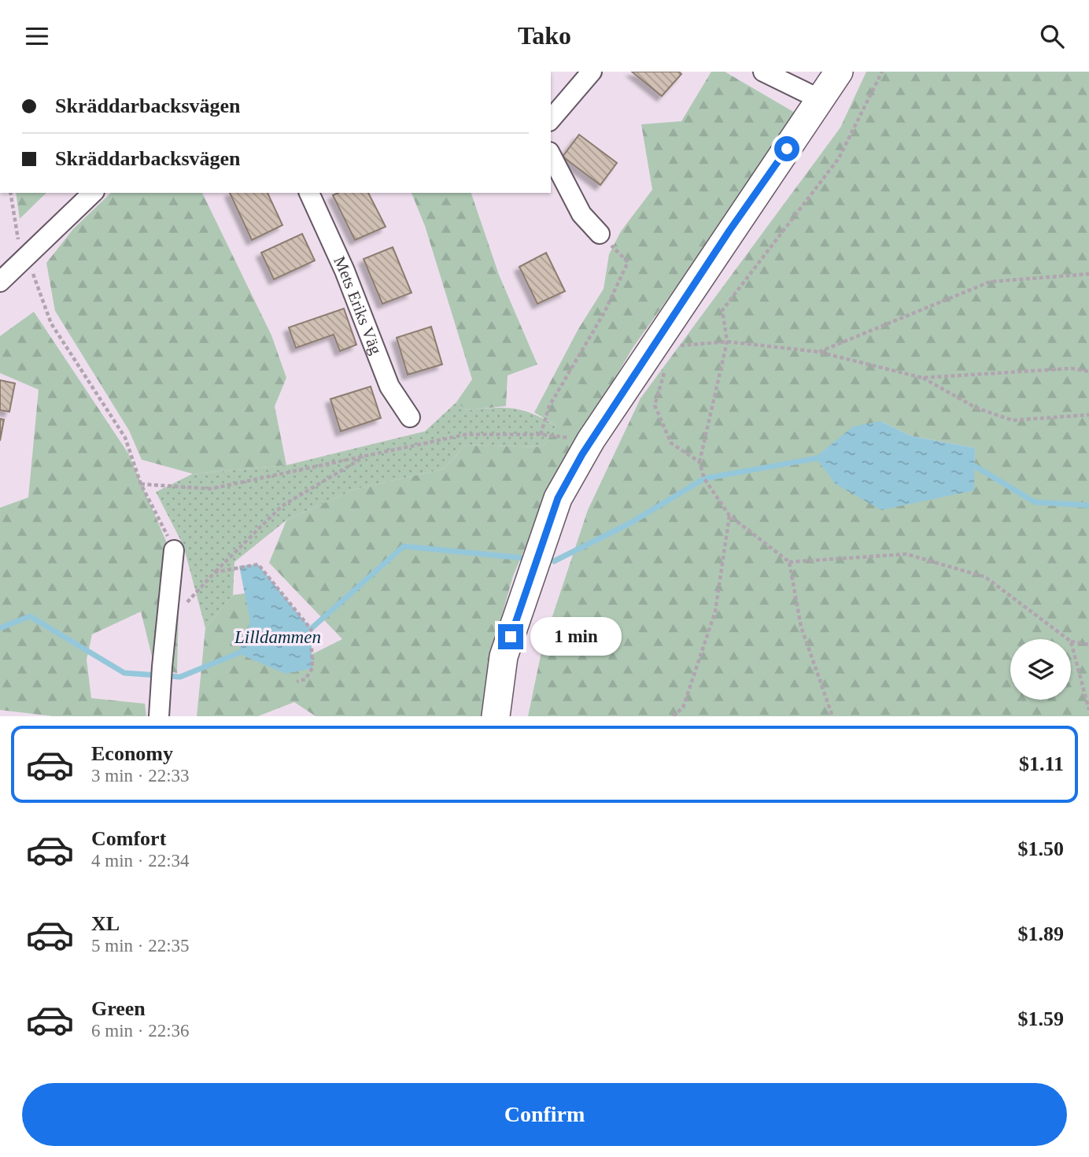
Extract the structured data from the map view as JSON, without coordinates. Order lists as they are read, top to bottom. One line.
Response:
{"streets":{"street":["Mets Eriks Väg"]},"water":["Lilldammen"],"page":{"header":"Tako","banner":["Skräddarbacksvägen","Skräddarbacksvägen"],"bubble":"1 min","list":[{"name":"Economy","note":"3 min · 22:33","value":"$1.11"},{"name":"Comfort","note":"4 min · 22:34","value":"$1.50"},{"name":"XL","note":"5 min · 22:35","value":"$1.89"},{"name":"Green","note":"6 min · 22:36","value":"$1.59"}],"buttons":"Confirm"}}
